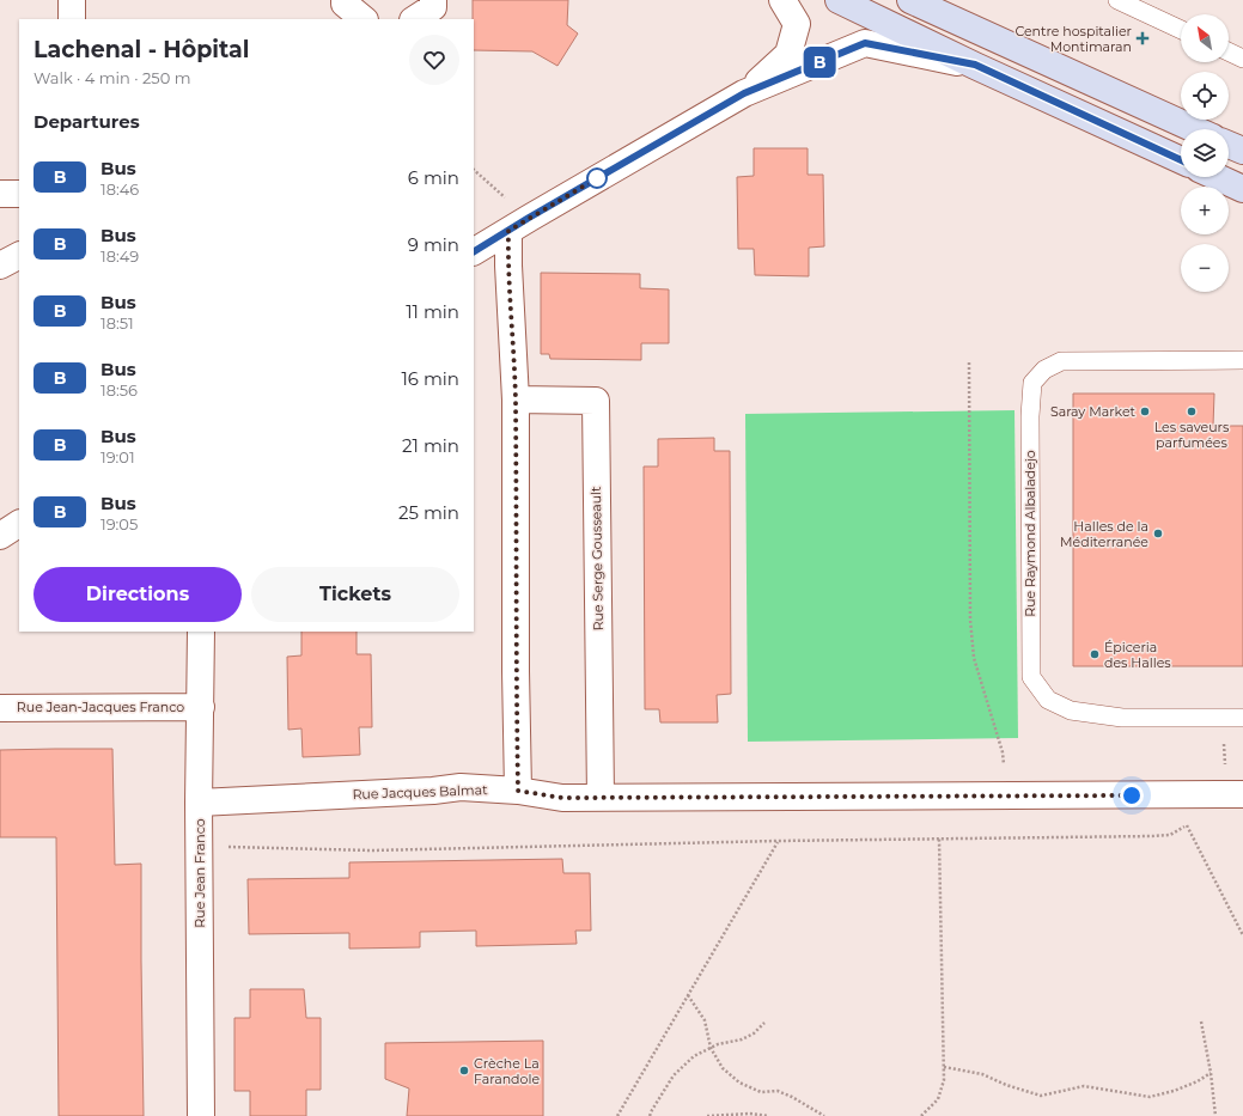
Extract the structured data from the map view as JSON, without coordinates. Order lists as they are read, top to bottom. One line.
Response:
{"streets":{"street":["Rue Serge Gousseault","Rue Jean-Jacques Franco","Rue Jacques Balmat","Rue Jean Franco"],"lane":["Rue Raymond Albaladejo"]},"crossings":[["Rue Serge Gousseault","Rue Jacques Balmat"],["Rue Jean-Jacques Franco","Rue Jean Franco"],["Rue Jacques Balmat","Rue Jean Franco"]],"places":{"health":["Centre hospitalier Montimaran"],"other":["Saray Market","Les saveurs parfumées","Halles de la Méditerranée","Épiceria des Halles","Crèche La Farandole"]},"lines":["bus line B"],"north":"top left","page":{"on_map":"B","map_buttons":["+","−"],"heading":[["Lachenal - Hôpital","Walk · 4 min · 250 m"],"Departures"],"list":[{"mark":"B","name":"Bus","note":"18:46","value":"6 min"},{"mark":"B","name":"Bus","note":"18:49","value":"9 min"},{"mark":"B","name":"Bus","note":"18:51","value":"11 min"},{"mark":"B","name":"Bus","note":"18:56","value":"16 min"},{"mark":"B","name":"Bus","note":"19:01","value":"21 min"},{"mark":"B","name":"Bus","note":"19:05","value":"25 min"}],"buttons":["Directions","Tickets"]}}
